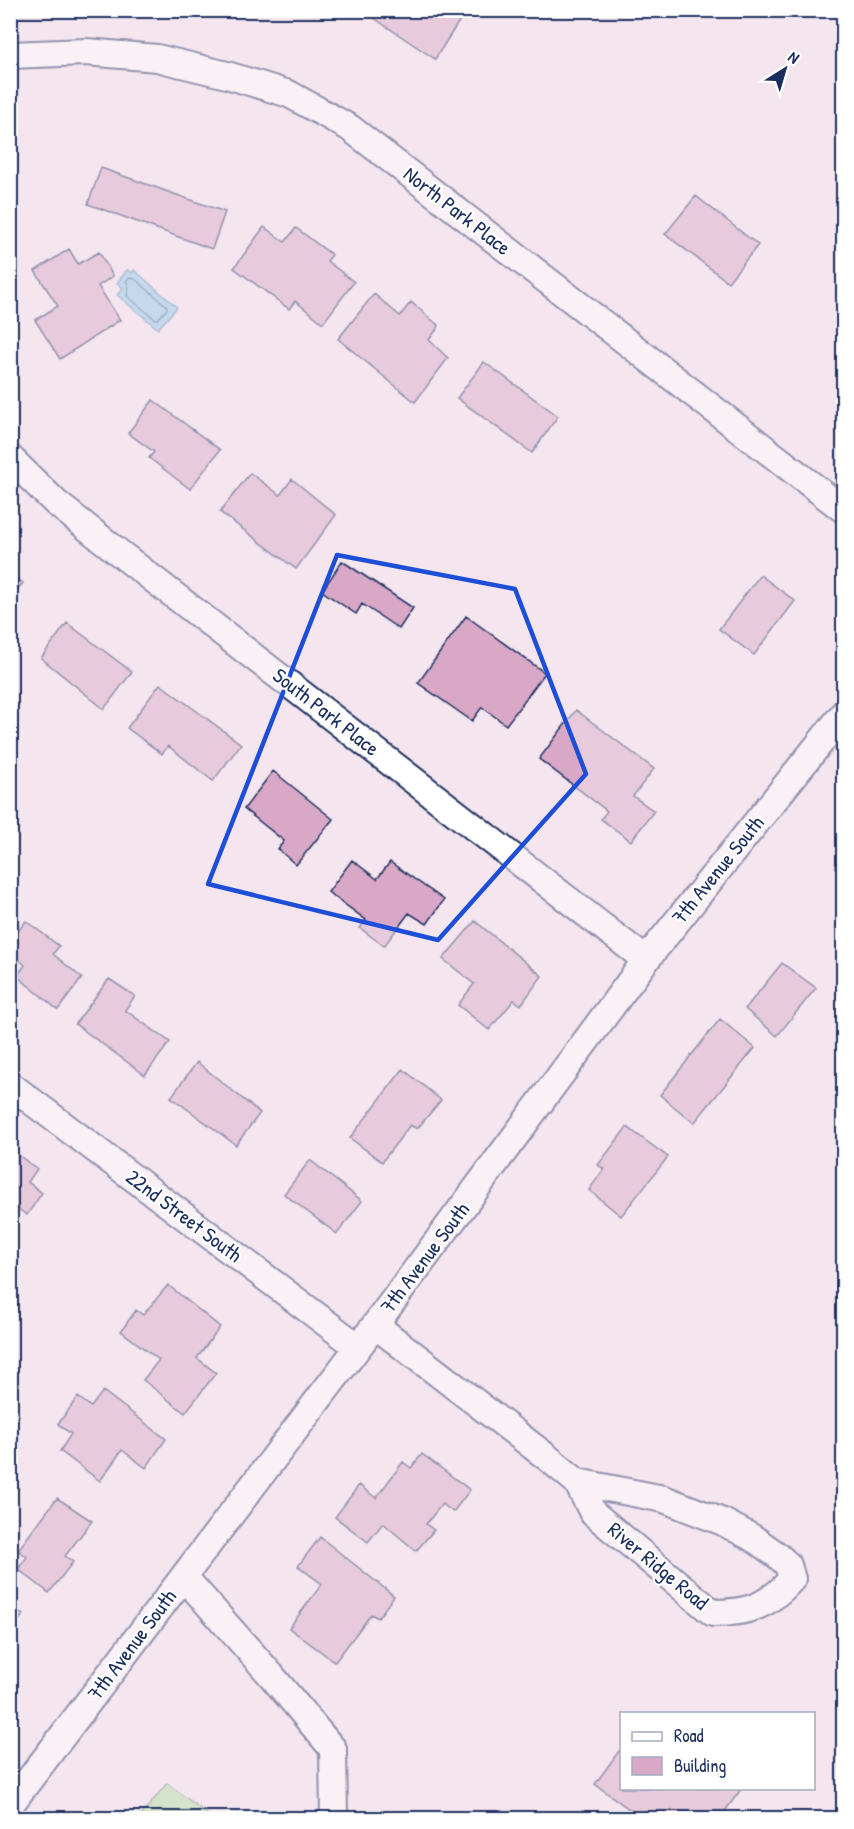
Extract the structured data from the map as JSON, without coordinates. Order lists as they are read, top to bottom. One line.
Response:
{"streets":{"street":["North Park Place","South Park Place","7th Avenue South","22nd Street South","River Ridge Road"]},"crossings":[["South Park Place","7th Avenue South"],["7th Avenue South","22nd Street South"],["7th Avenue South","River Ridge Road"]],"legend":["Road","Building"],"north":"top right"}
